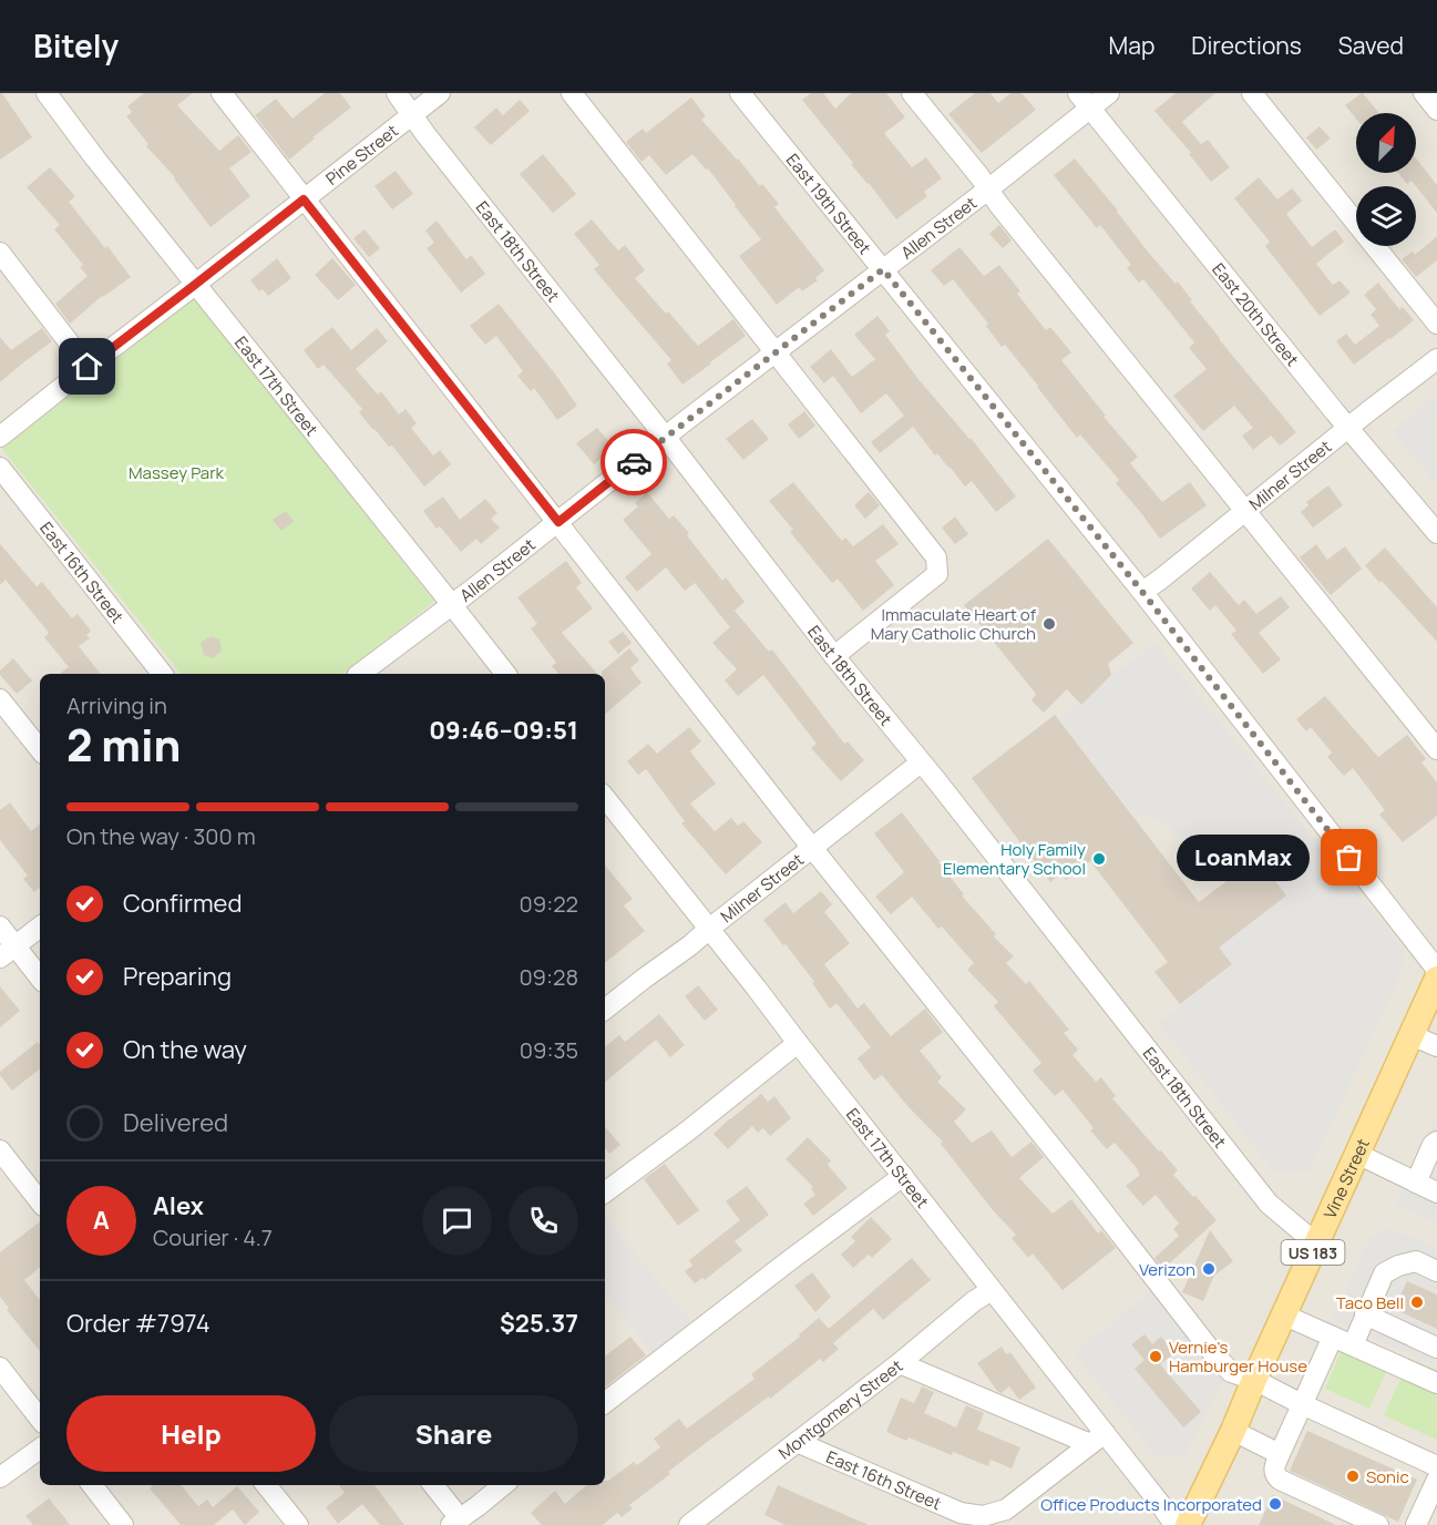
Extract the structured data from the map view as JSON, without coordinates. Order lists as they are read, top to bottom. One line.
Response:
{"streets":{"main road":["Vine Street","US 183"],"street":["Pine Street","East 19th Street","Allen Street","East 18th Street","East 20th Street","East 17th Street","Milner Street","East 16th Street","Montgomery Street"]},"crossings":[["Pine Street","East 18th Street"],["Pine Street","East 17th Street"],["East 19th Street","Allen Street"],["East 19th Street","Milner Street"],["Allen Street","East 18th Street"],["Allen Street","East 20th Street"],["Allen Street","East 17th Street"],["East 18th Street","Milner Street"],["East 18th Street","Vine Street"],["East 20th Street","Milner Street"],["East 17th Street","Milner Street"],["East 17th Street","East 16th Street"],["East 17th Street","Montgomery Street"],["East 16th Street","Montgomery Street"]],"parks":["Massey Park"],"places":["Immaculate Heart of Mary Catholic Church","LoanMax","Holy Family Elementary School","Verizon","Taco Bell","Vernie's Hamburger House","Sonic","Office Products Incorporated"],"north":"top right","page":{"header":"Bitely","nav":["Map","Directions","Saved"],"heading":["2 min","Arriving in","09:46–09:51"],"panel":["Alex","Courier · 4.7","Order #7974","$25.37"],"bar":"On the way · 300 m","bubble":"LoanMax","list":[["Confirmed","09:22"],["Preparing","09:28"],["On the way","09:35"],"Delivered"],"round":"A","buttons":["Help","Share"]}}
